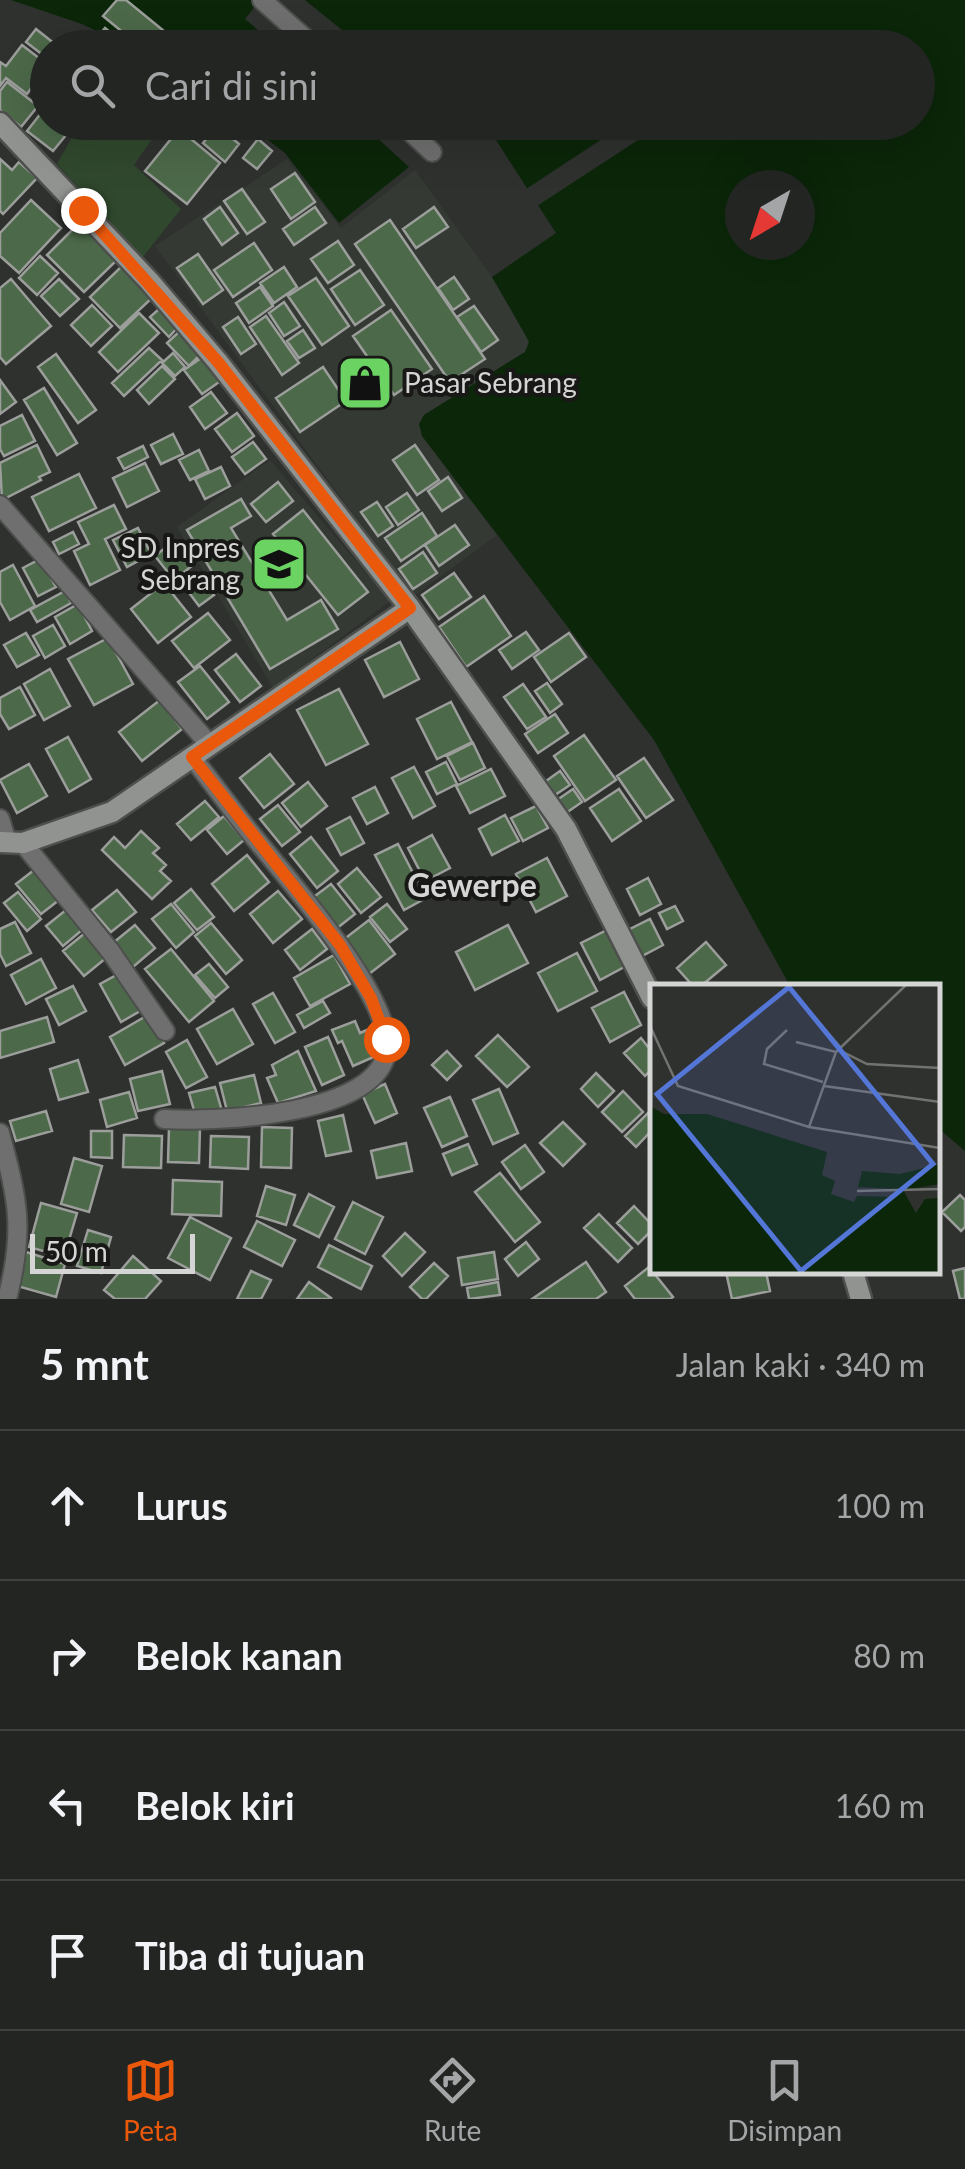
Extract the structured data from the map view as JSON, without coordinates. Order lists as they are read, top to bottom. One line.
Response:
{"districts":["Gewerpe"],"places":{"shop":["Pasar Sebrang"],"school or university":["SD Inpres Sebrang"]},"scale_bar":"50 m","north":"bottom left","page":{"search":"Cari di sini","scale":"50 m","heading":["5 mnt","Jalan kaki · 340 m"],"list":[["Lurus","100 m"],["Belok kanan","80 m"],["Belok kiri","160 m"],"Tiba di tujuan"],"nav":["Peta","Rute","Disimpan"]}}
